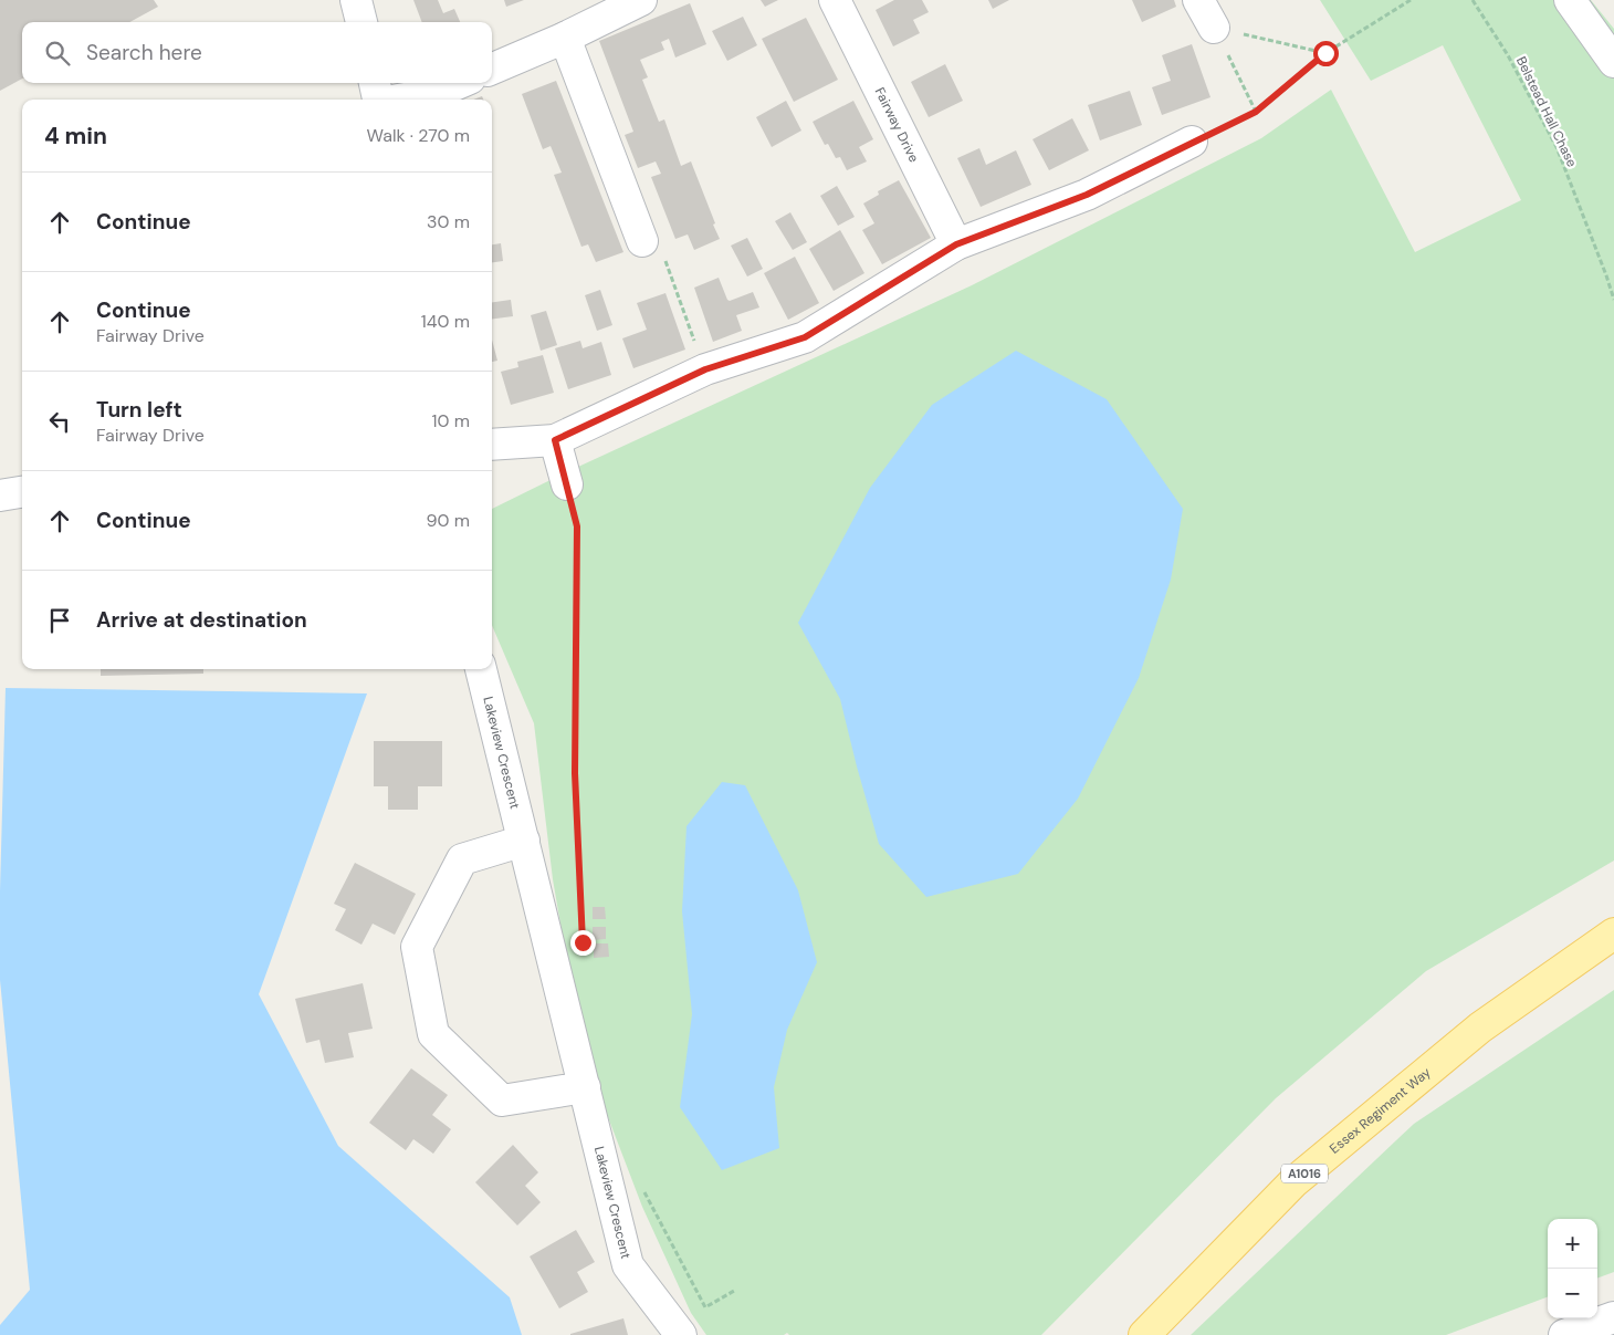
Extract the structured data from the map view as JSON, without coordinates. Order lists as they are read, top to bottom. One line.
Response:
{"streets":{"main road":["Essex Regiment Way","A1016"],"street":["Fairway Drive","Lakeview Crescent"],"path":["Belstead Hall Chase"]},"page":{"search":"Search here","heading":["4 min","Walk · 270 m"],"list":[["Continue","30 m"],["Continue","Fairway Drive","140 m"],["Turn left","Fairway Drive","10 m"],["Continue","90 m"],"Arrive at destination"],"map_buttons":["+","−"]}}
